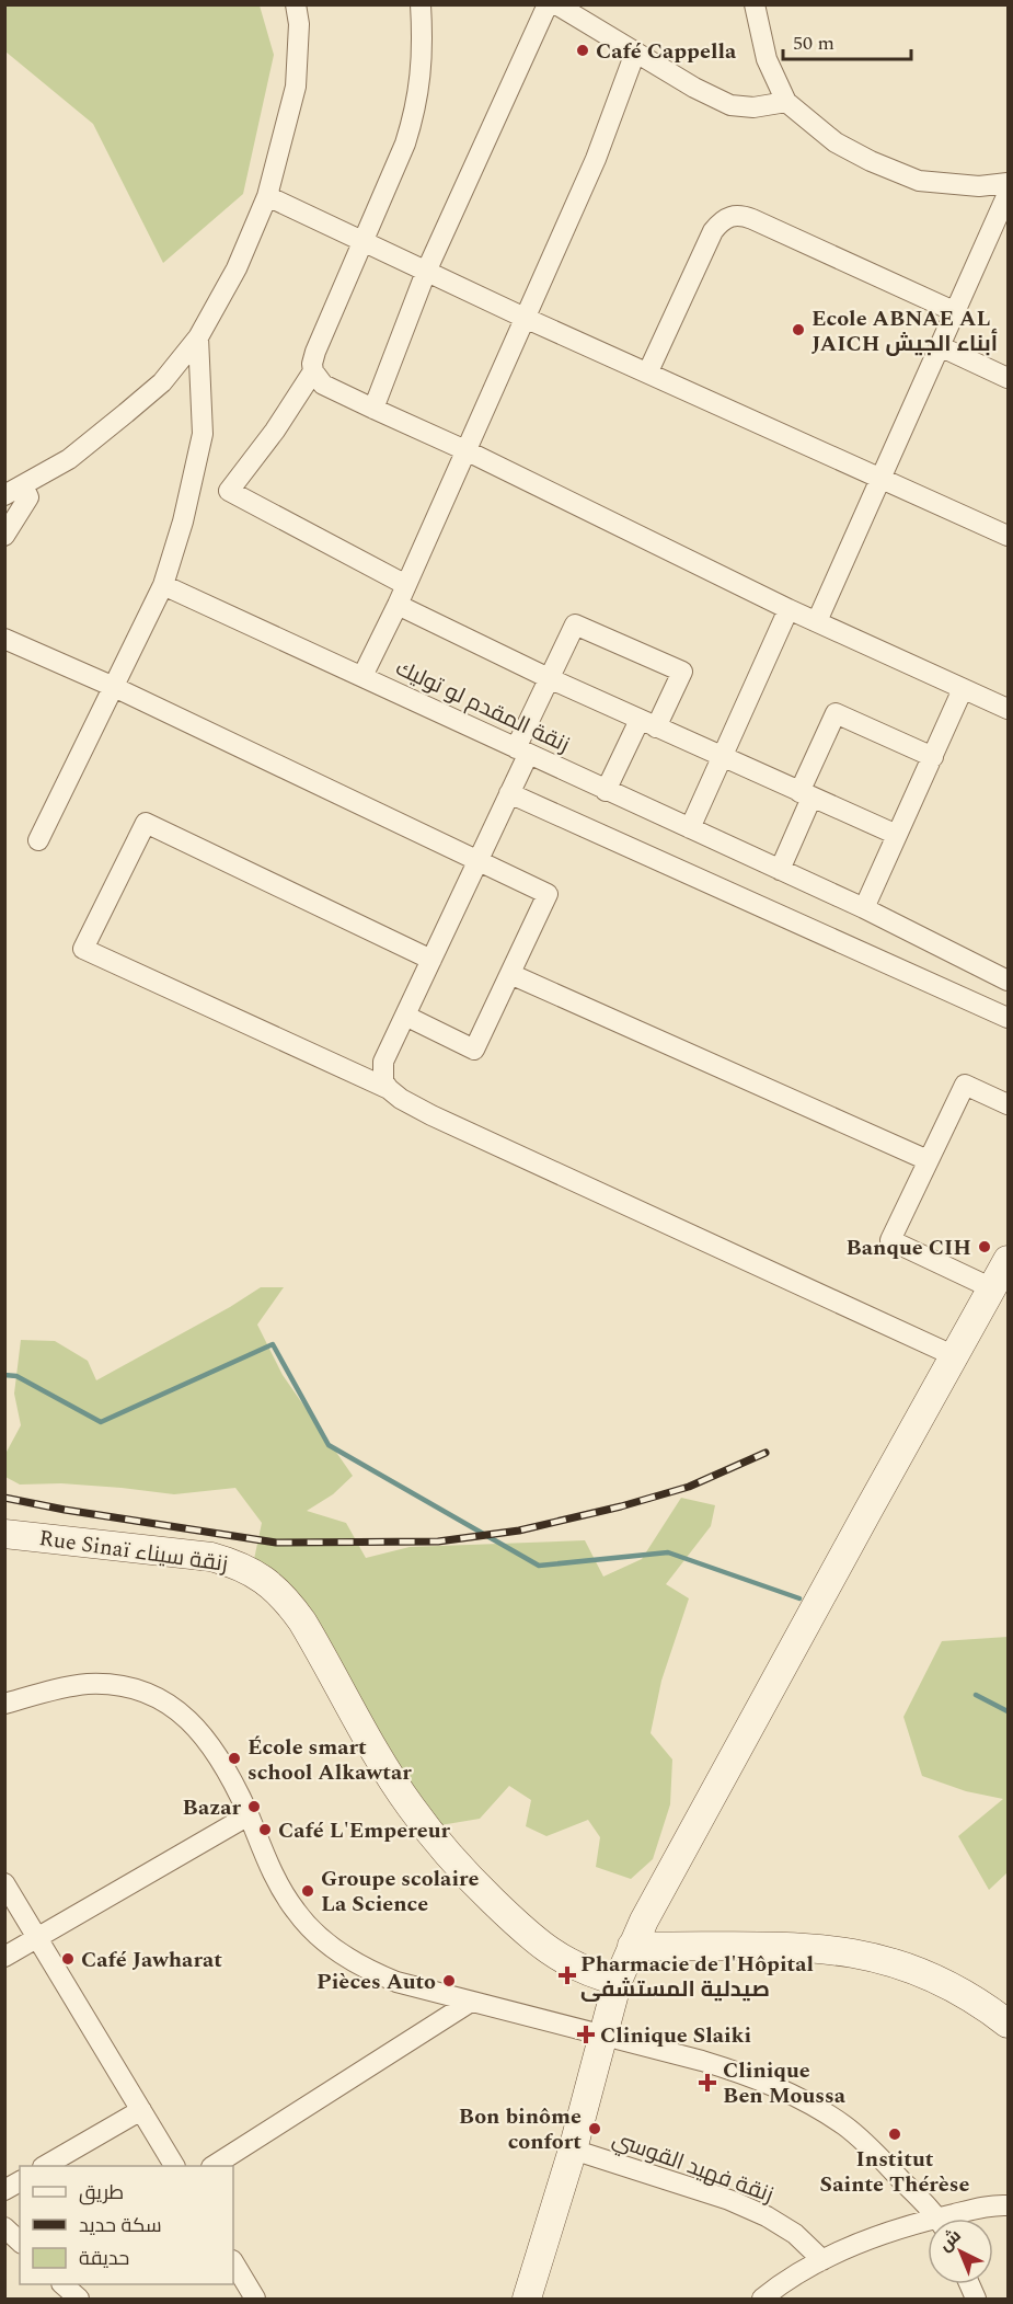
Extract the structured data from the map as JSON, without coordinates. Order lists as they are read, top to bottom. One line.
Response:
{"streets":{"street":["زنقة المقدم لو توليك","Rue Sinaï زنقة سيناء","زنقة فهيد القوسي"]},"places":{"other":["Café Cappella","Ecole ABNAE AL JAICH أبناء الجيش","Banque CIH","École smart school Alkawtar","Bazar","Café L'Empereur","Groupe scolaire La Science","Café Jawharat","Pièces Auto","Bon binôme confort","Institut Sainte Thérèse"],"health":["Pharmacie de l'Hôpital صيدلية المستشفى","Clinique Slaiki","Clinique Ben Moussa"]},"legend":["طريق","سكة حديد","حديقة"],"scale_bar":"50 m","north":"top left"}
